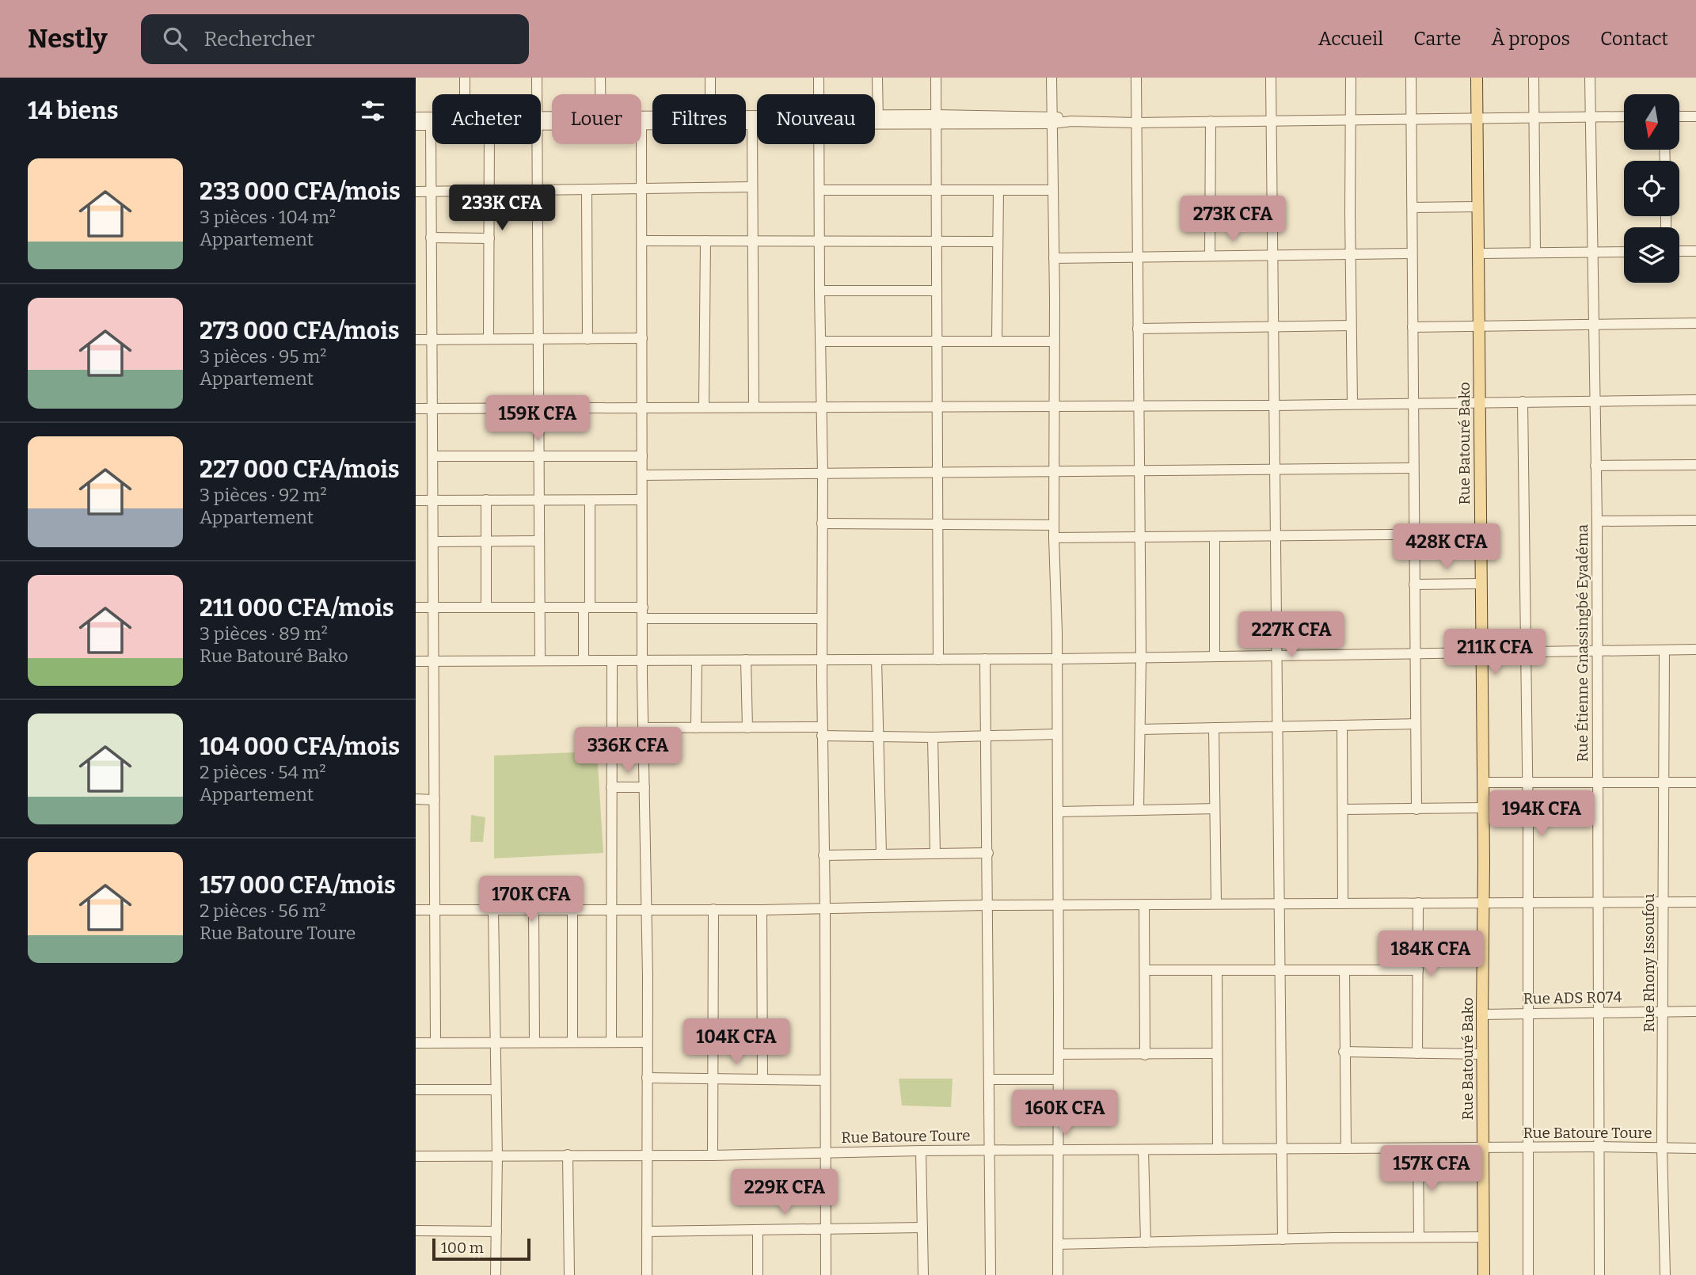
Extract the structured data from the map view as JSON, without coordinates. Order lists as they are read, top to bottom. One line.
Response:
{"streets":{"main road":["Rue Batouré Bako"],"street":["Rue Étienne Gnassingbé Eyadéma","Rue Rhony Issoufou","Rue ADS R074","Rue Batoure Toure"]},"crossings":[["Rue Batouré Bako","Rue ADS R074"],["Rue Batouré Bako","Rue Batoure Toure"],["Rue Étienne Gnassingbé Eyadéma","Rue ADS R074"],["Rue Étienne Gnassingbé Eyadéma","Rue Batoure Toure"],["Rue Rhony Issoufou","Rue ADS R074"],["Rue Rhony Issoufou","Rue Batoure Toure"]],"scale_bar":"100 m","north":"bottom","page":{"header":"Nestly","search":"Rechercher","nav":["Accueil","Carte","À propos","Contact"],"heading":"14 biens","chip":["Acheter","Louer","Filtres","Nouveau"],"list":[{"name":"233 000 CFA/mois","note":"3 pièces · 104 m² · Appartement"},{"name":"273 000 CFA/mois","note":"3 pièces · 95 m² · Appartement"},{"name":"227 000 CFA/mois","note":"3 pièces · 92 m² · Appartement"},{"name":"211 000 CFA/mois","note":"3 pièces · 89 m² · Rue Batouré Bako"},{"name":"104 000 CFA/mois","note":"2 pièces · 54 m² · Appartement"},{"name":"157 000 CFA/mois","note":"2 pièces · 56 m² · Rue Batoure Toure"}],"price":["233K CFA","273K CFA","159K CFA","428K CFA","227K CFA","211K CFA","336K CFA","194K CFA","170K CFA","184K CFA","104K CFA","160K CFA","157K CFA","229K CFA"],"scale":"100 m"}}
